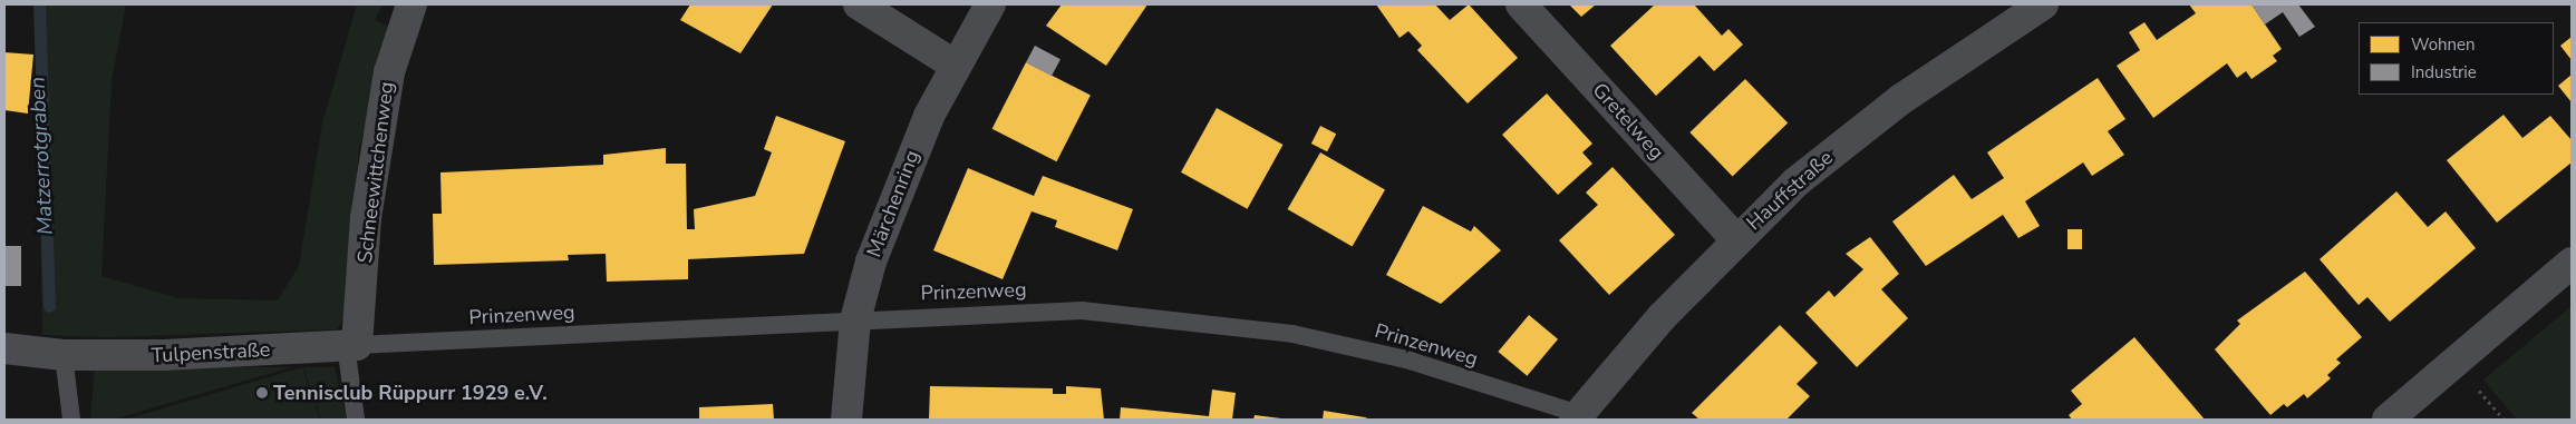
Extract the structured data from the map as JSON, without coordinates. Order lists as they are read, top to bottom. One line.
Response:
{"streets":{"street":["Gretelweg","Schneewittchenweg","Hauffstraße","Märchenring","Tulpenstraße"],"lane":["Prinzenweg"]},"crossings":[["Gretelweg","Hauffstraße"],["Schneewittchenweg","Prinzenweg"],["Schneewittchenweg","Tulpenstraße"],["Hauffstraße","Prinzenweg"],["Märchenring","Prinzenweg"],["Prinzenweg","Tulpenstraße"]],"water":["Matzerrotgraben"],"places":["Tennisclub Rüppurr 1929 e.V."],"legend":["Wohnen","Industrie"]}
